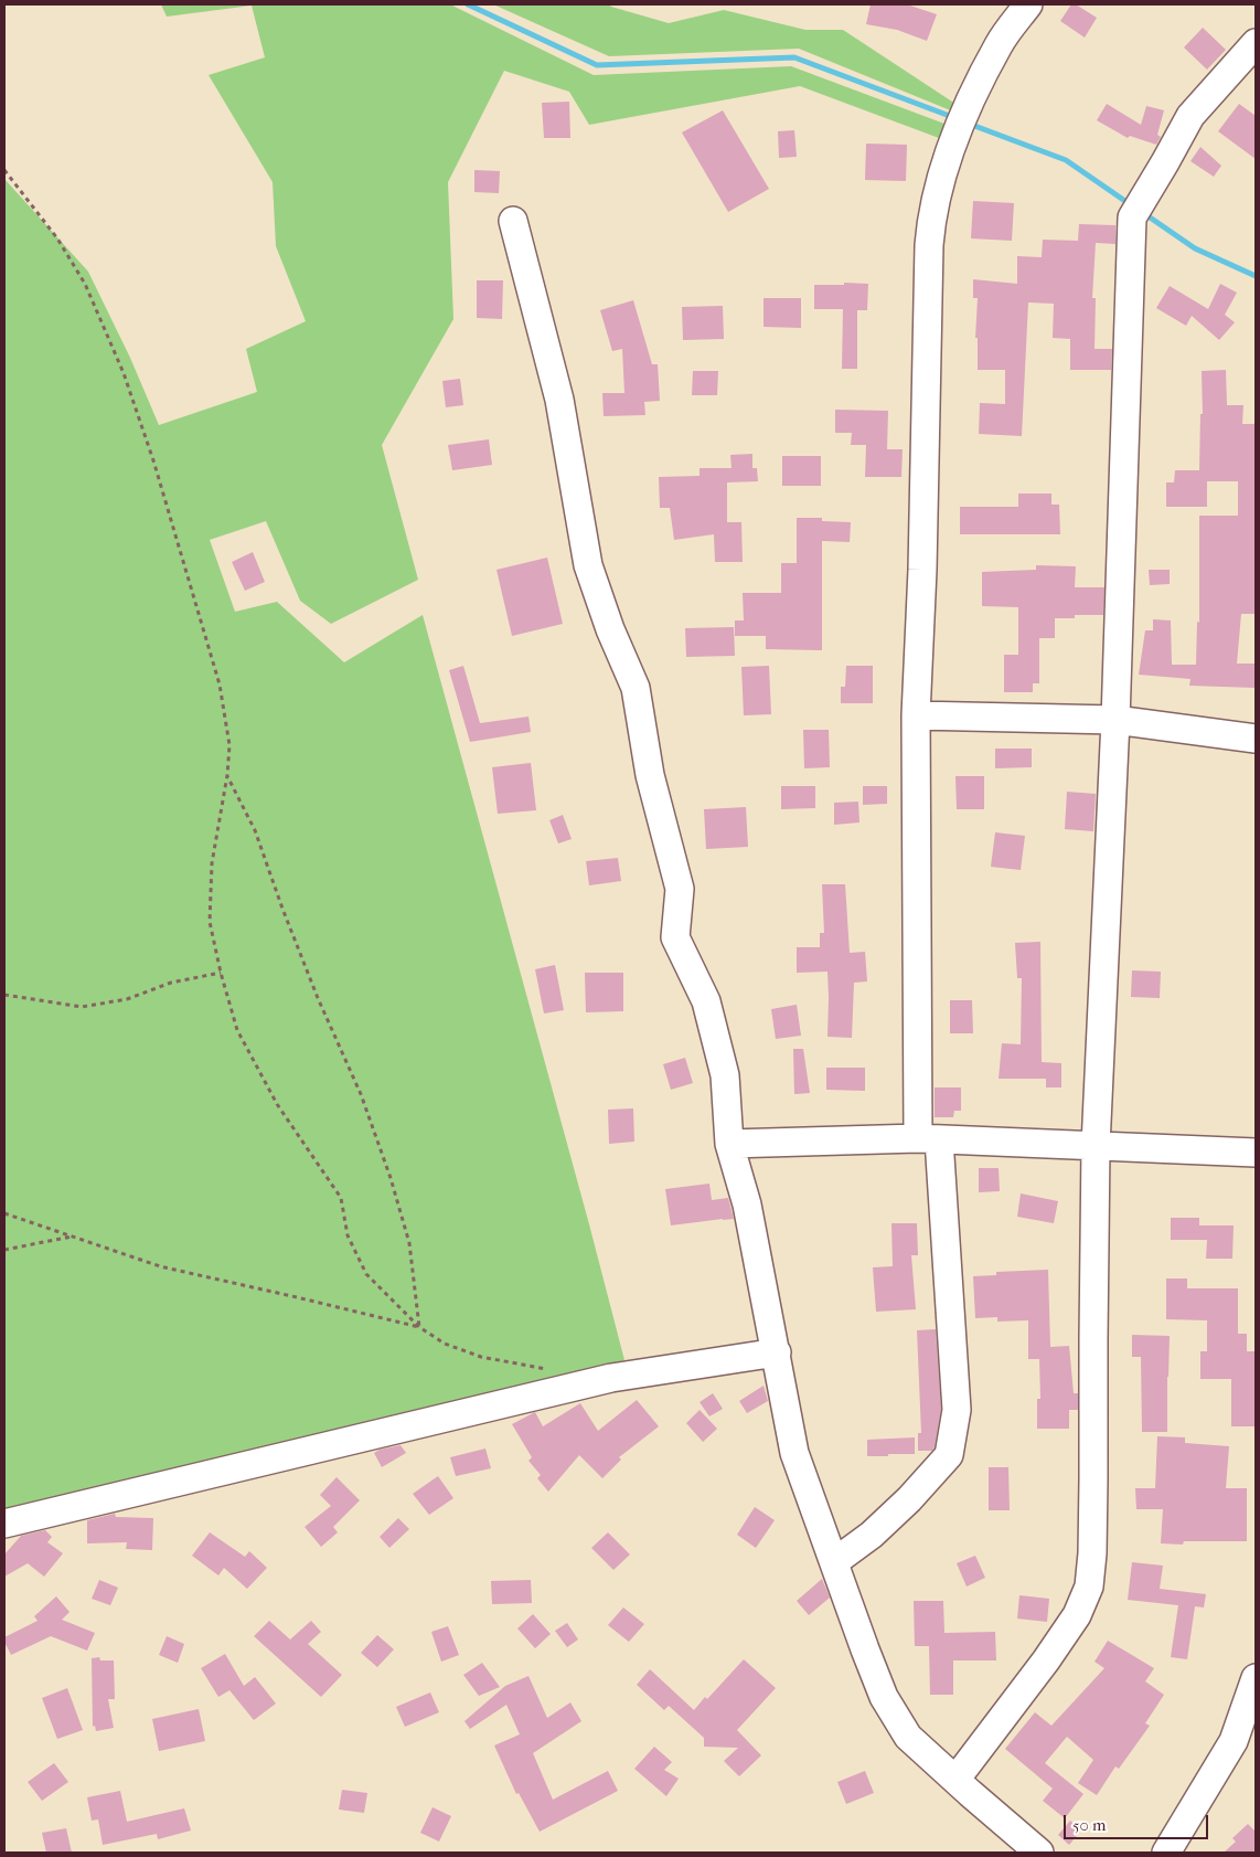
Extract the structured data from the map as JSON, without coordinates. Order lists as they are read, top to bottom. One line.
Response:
{"scale_bar":"50 m"}
